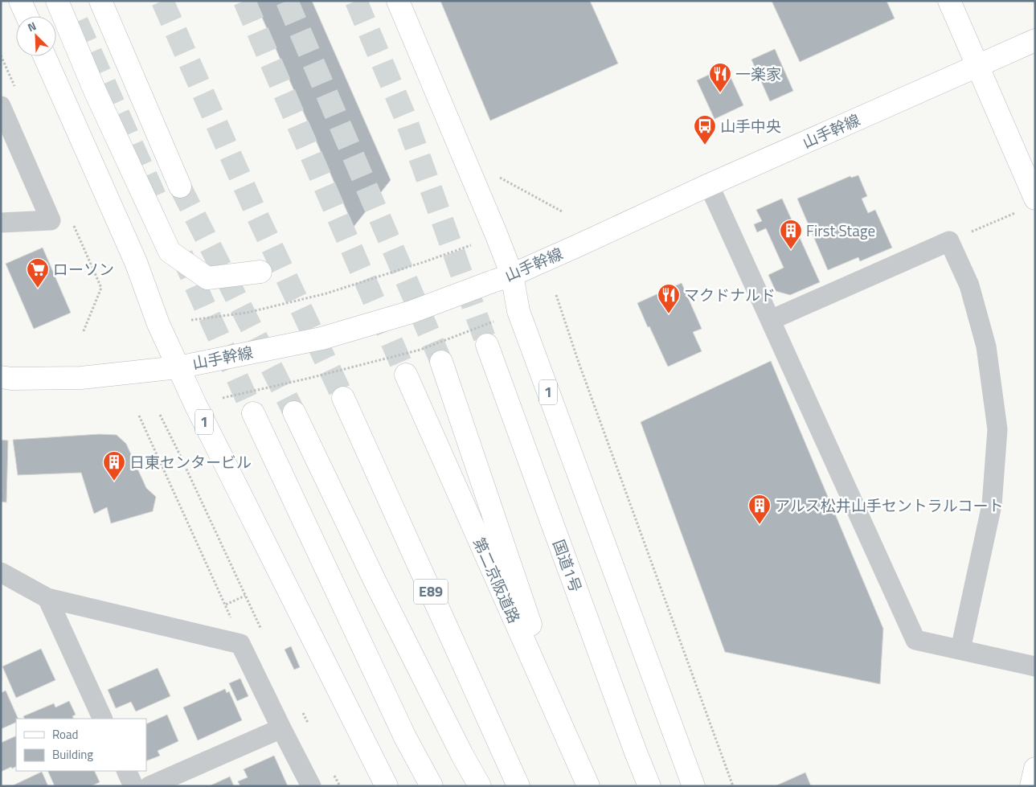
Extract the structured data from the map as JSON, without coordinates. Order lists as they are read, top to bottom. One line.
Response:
{"streets":{"main road":["山手幹線","1","国道1号","第二京阪道路","E89"]},"crossings":[["山手幹線","1"]],"places":{"restaurant":["一楽家","マクドナルド"],"bus stop":["山手中央"],"building":["First Stage","日東センタービル","アルス松井山手セントラルコート"],"supermarket":["ローソン"]},"legend":["Road","Building"],"north":"top left"}
